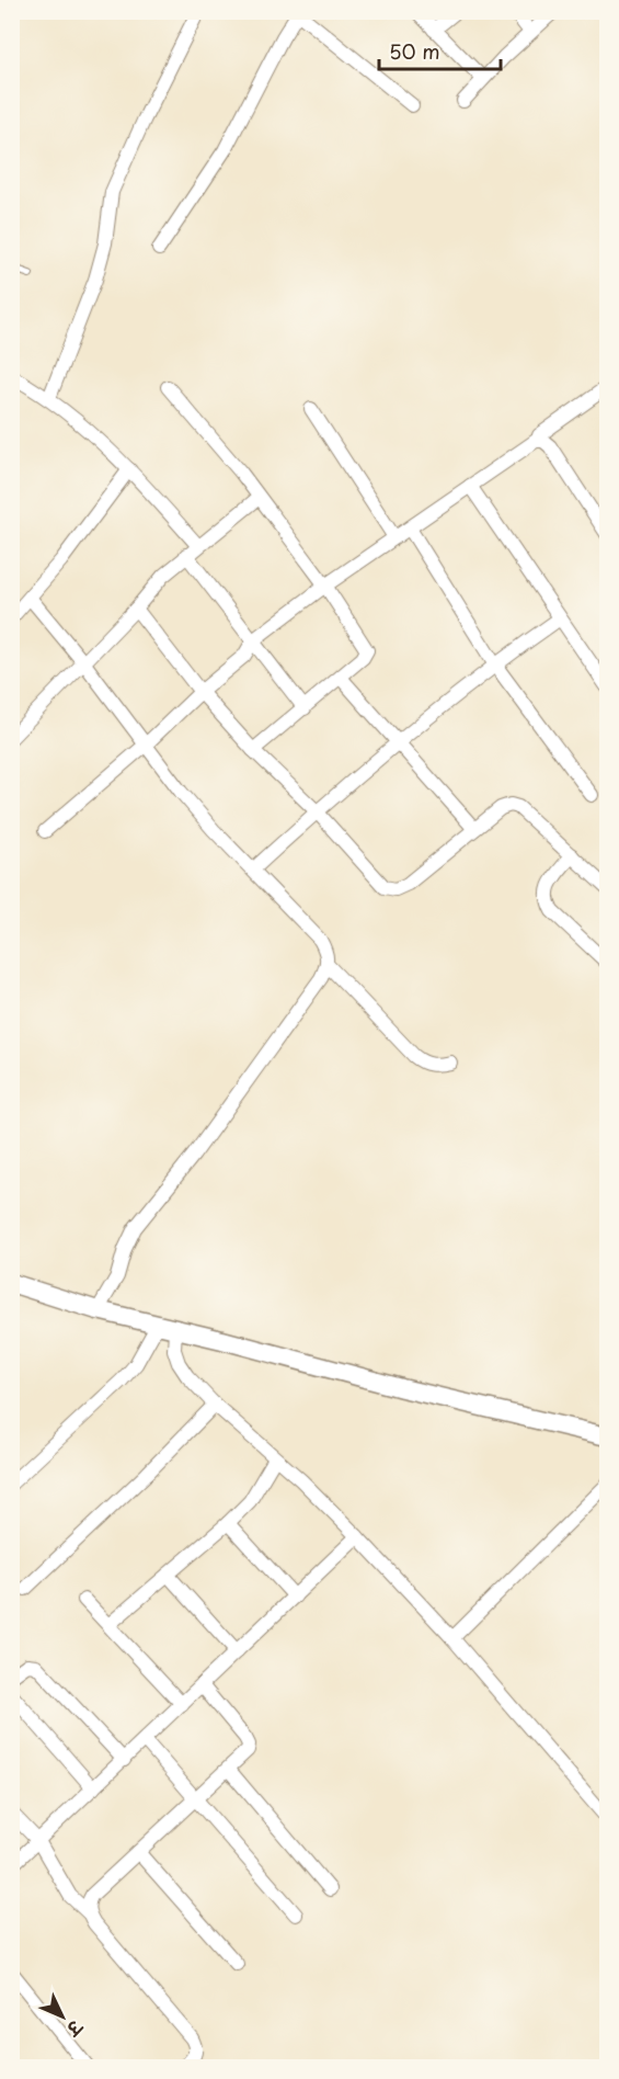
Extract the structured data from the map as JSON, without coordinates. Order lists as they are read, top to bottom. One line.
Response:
{"scale_bar":"50 m","north":"bottom right"}
